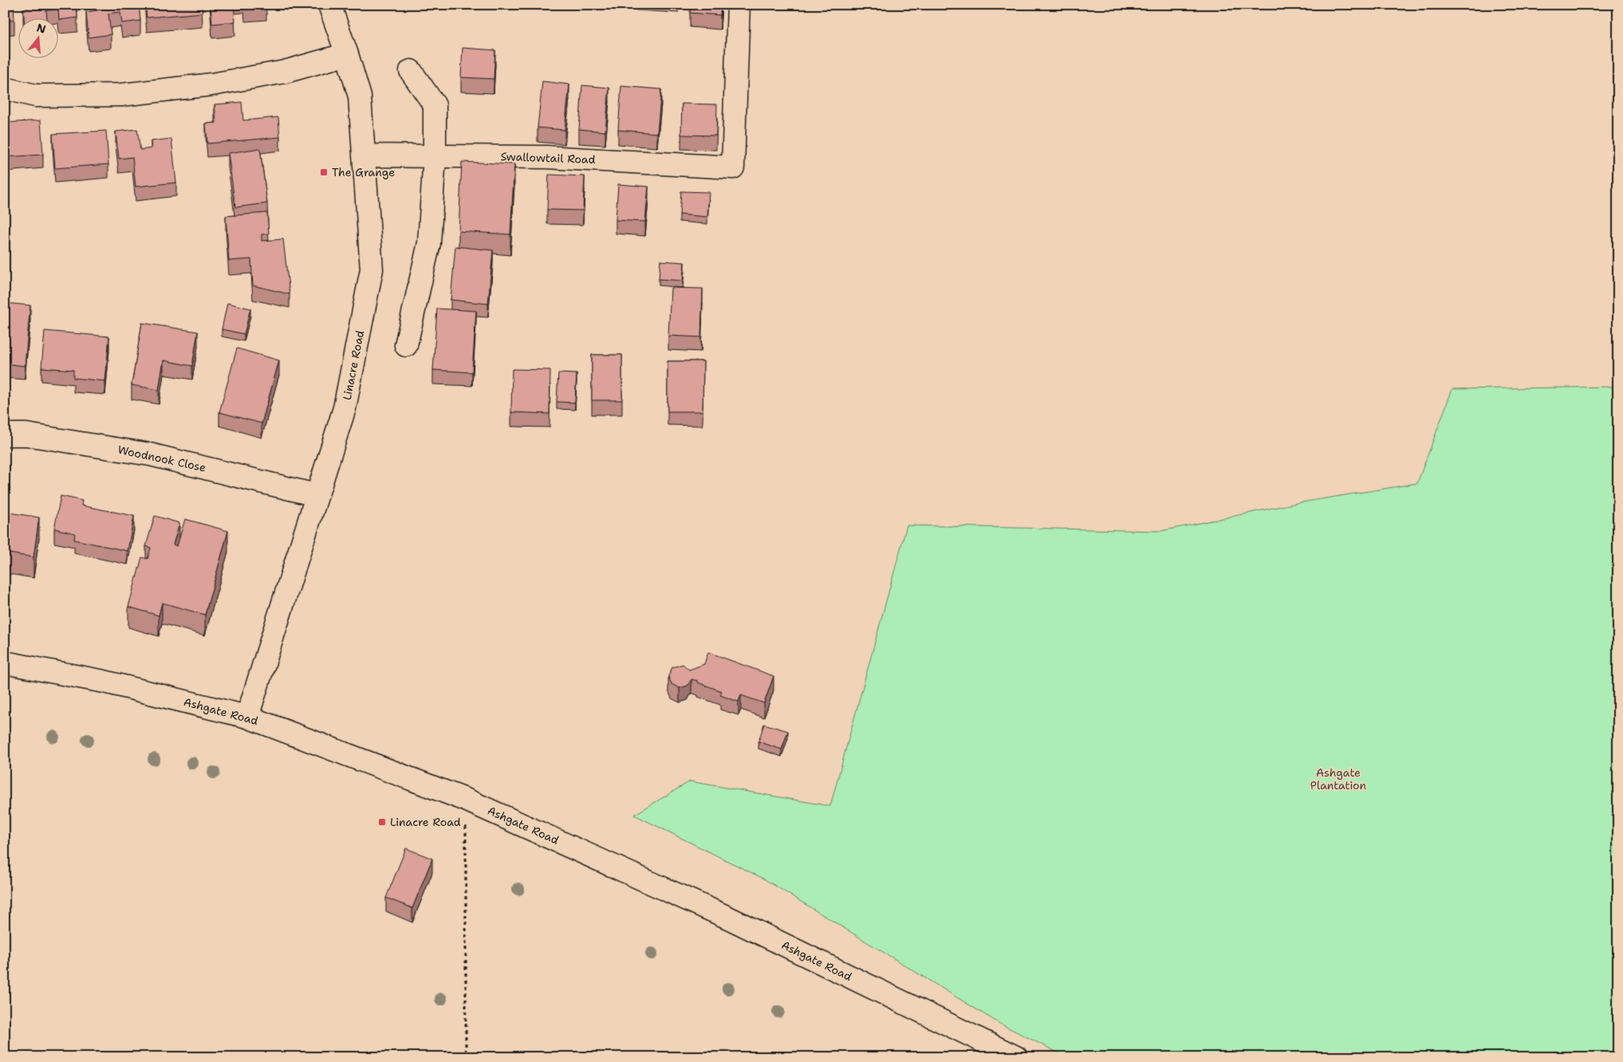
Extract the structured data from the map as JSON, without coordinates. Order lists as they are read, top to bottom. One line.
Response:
{"streets":{"street":["Swallowtail Road","Linacre Road","Woodnook Close","Ashgate Road"]},"crossings":[["Swallowtail Road","Linacre Road"],["Linacre Road","Woodnook Close"],["Linacre Road","Ashgate Road"]],"parks":["Ashgate Plantation"],"places":{"transit":["The Grange","Linacre Road"]},"north":"top"}
